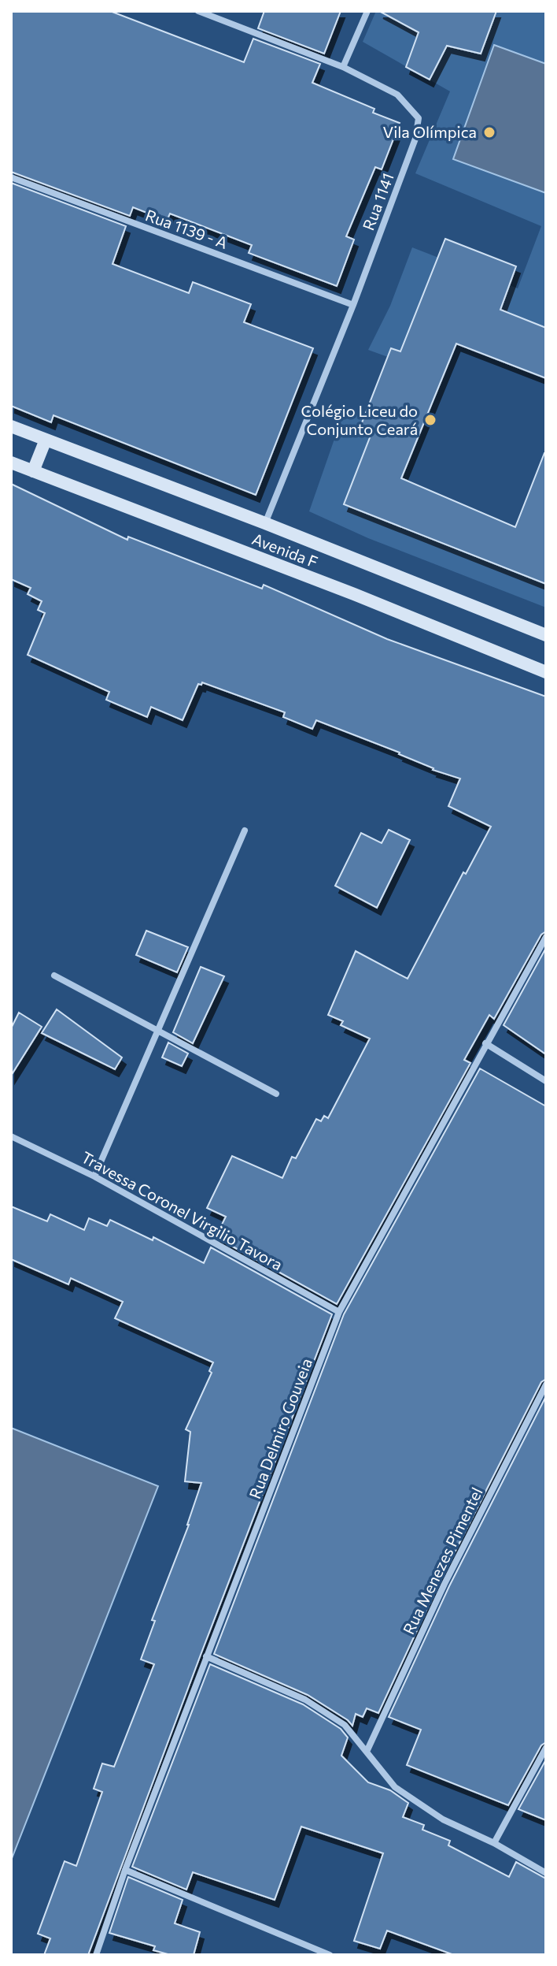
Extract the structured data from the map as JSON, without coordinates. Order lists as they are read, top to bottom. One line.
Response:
{"streets":{"street":["Rua 1141","Rua 1139 - A","Avenida F","Travessa Coronel Virgilio Tavora","Rua Delmiro Gouveia","Rua Menezes Pimentel"]},"crossings":[["Rua 1141","Rua 1139 - A"],["Rua 1141","Avenida F"],["Travessa Coronel Virgilio Tavora","Rua Delmiro Gouveia"]],"places":["Vila Olímpica","Colégio Liceu do Conjunto Ceará"]}
